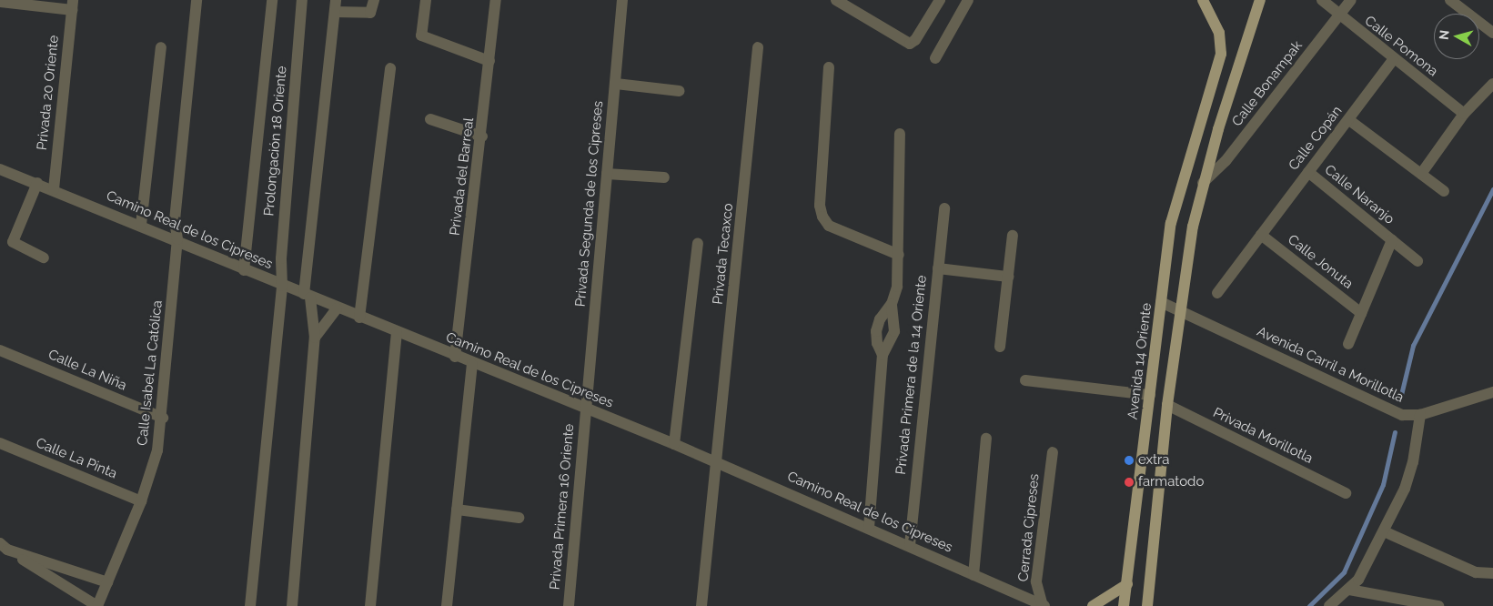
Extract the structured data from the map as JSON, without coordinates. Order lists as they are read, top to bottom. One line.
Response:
{"streets":{"main road":["Avenida 14 Oriente"],"street":["Calle Pomona","Calle Bonampak","Privada 20 Oriente","Calle Copán","Prolongación 18 Oriente","Privada del Barreal","Calle Naranjo","Privada Segunda de los Cipreses","Camino Real de los Cipreses","Privada Tecaxco","Calle Jonuta","Avenida Carril a Morillotla","Calle La Niña","Calle Isabel La Católica","Privada Primera de la 14 Oriente","Privada Morillotla","Calle La Pinta","Privada Primera 16 Oriente","Cerrada Cipreses"]},"crossings":[["Calle Pomona","Calle Bonampak"],["Calle Pomona","Calle Copán"],["Privada 20 Oriente","Camino Real de los Cipreses"],["Calle Copán","Calle Naranjo"],["Calle Copán","Calle Jonuta"],["Prolongación 18 Oriente","Camino Real de los Cipreses"],["Privada del Barreal","Camino Real de los Cipreses"],["Privada Segunda de los Cipreses","Camino Real de los Cipreses"],["Privada Segunda de los Cipreses","Privada Primera 16 Oriente"],["Camino Real de los Cipreses","Privada Tecaxco"],["Camino Real de los Cipreses","Calle Isabel La Católica"],["Camino Real de los Cipreses","Privada Primera de la 14 Oriente"],["Camino Real de los Cipreses","Privada Primera 16 Oriente"],["Camino Real de los Cipreses","Cerrada Cipreses"],["Avenida 14 Oriente","Avenida Carril a Morillotla"],["Calle La Niña","Calle Isabel La Católica"],["Calle Isabel La Católica","Calle La Pinta"]],"places":["extra","farmatodo"],"north":"left"}
